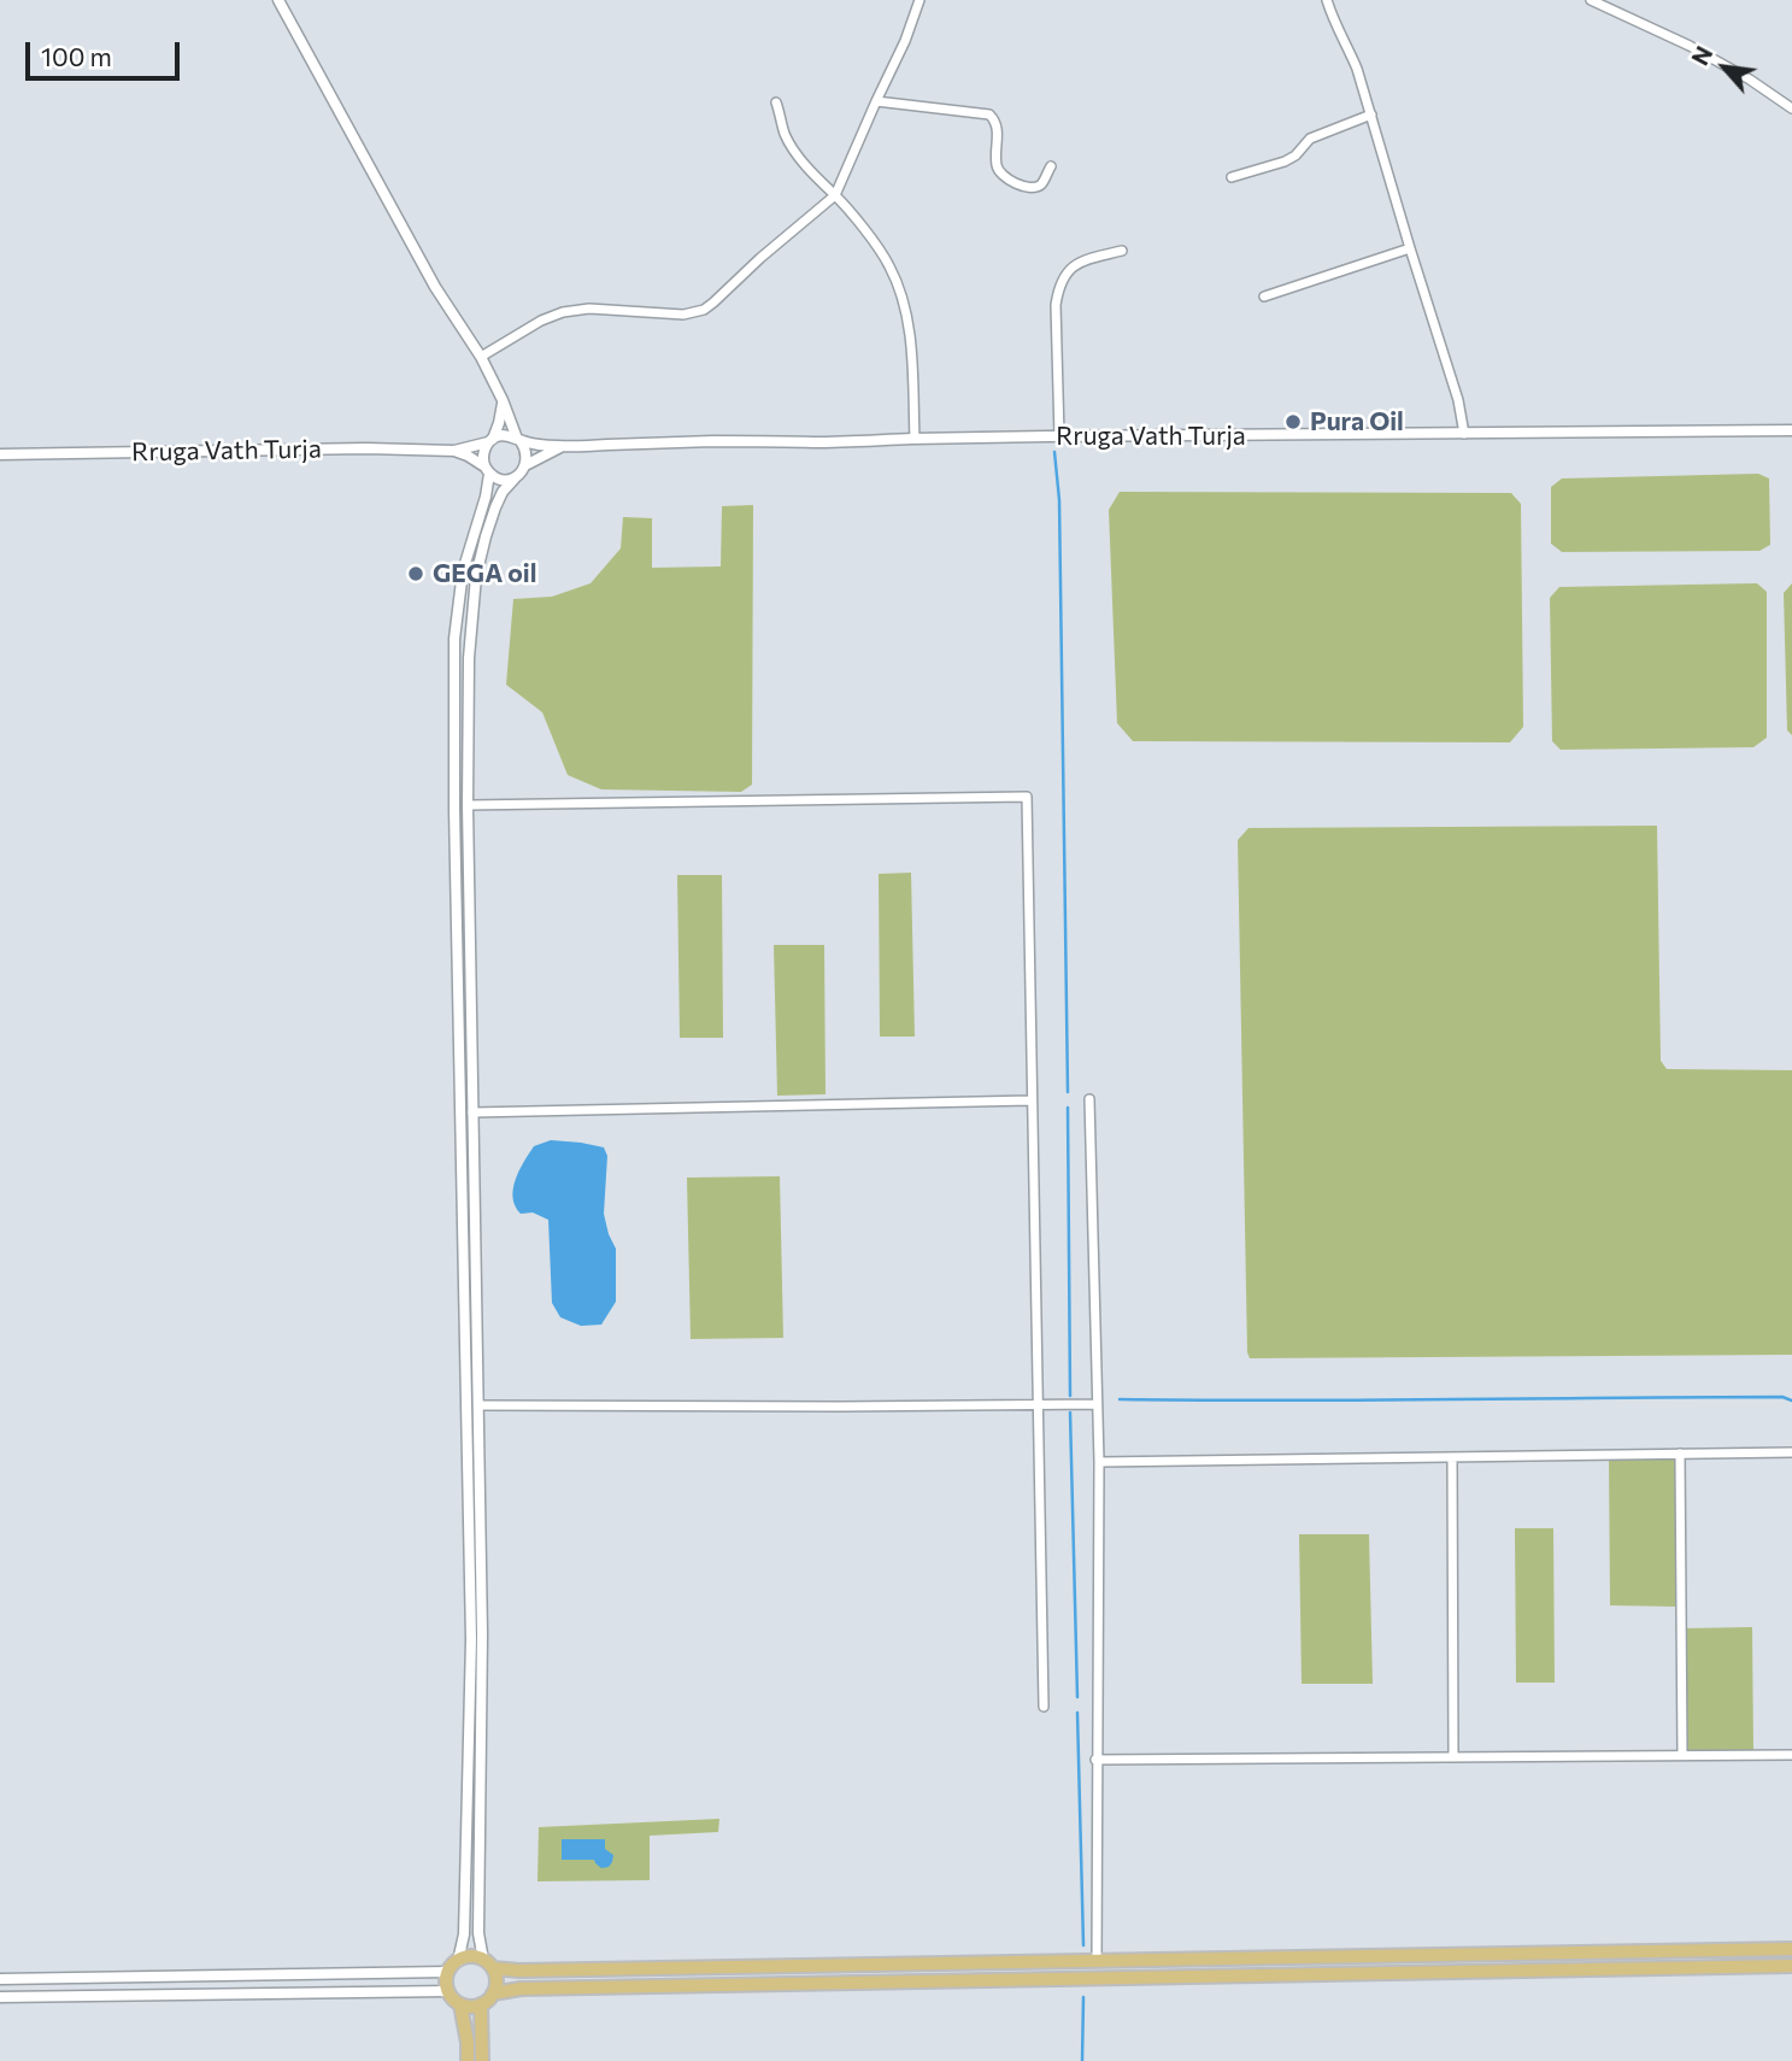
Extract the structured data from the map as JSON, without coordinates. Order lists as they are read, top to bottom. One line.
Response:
{"streets":{"street":["Rruga Vath Turja"]},"places":["Pura Oil","GEGA oil"],"scale_bar":"100 m","north":"top left"}
